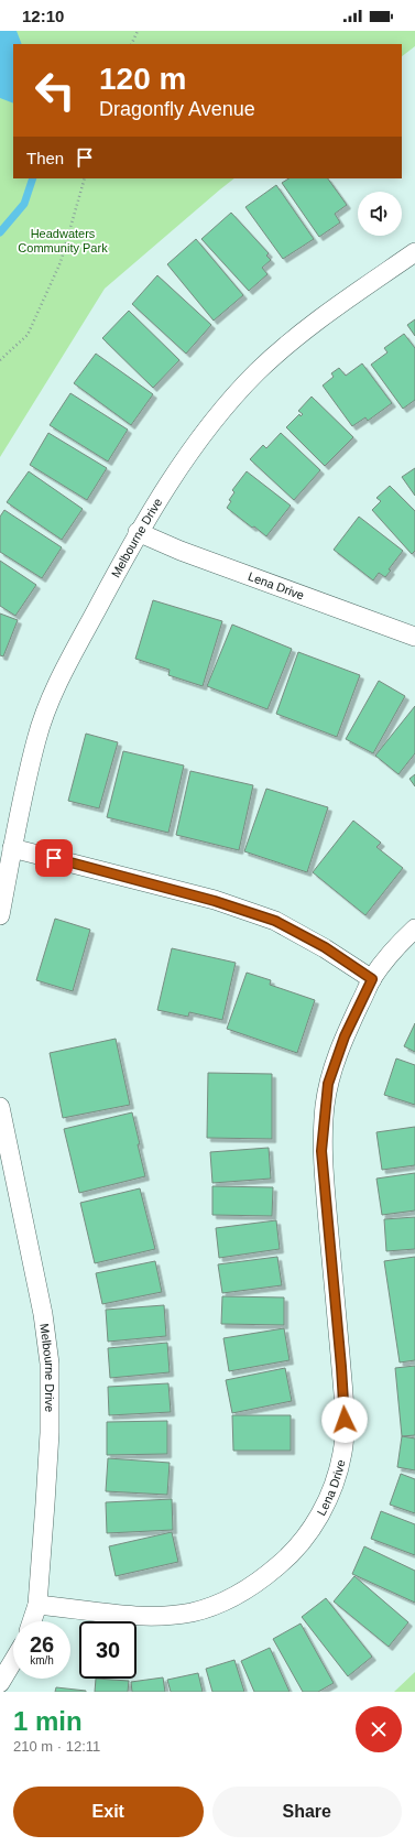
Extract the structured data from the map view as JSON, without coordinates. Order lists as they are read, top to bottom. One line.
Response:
{"streets":{"street":["Melbourne Drive","Lena Drive"]},"crossings":[["Melbourne Drive","Lena Drive"]],"parks":["Headwaters Community Park"],"page":{"status":"12:10","turn":["120 m","Dragonfly Avenue"],"then":"Then","speed":"26 km/h","limit":"30","heading":["1 min","210 m · 12:11"],"buttons":["Exit","Share"]}}
